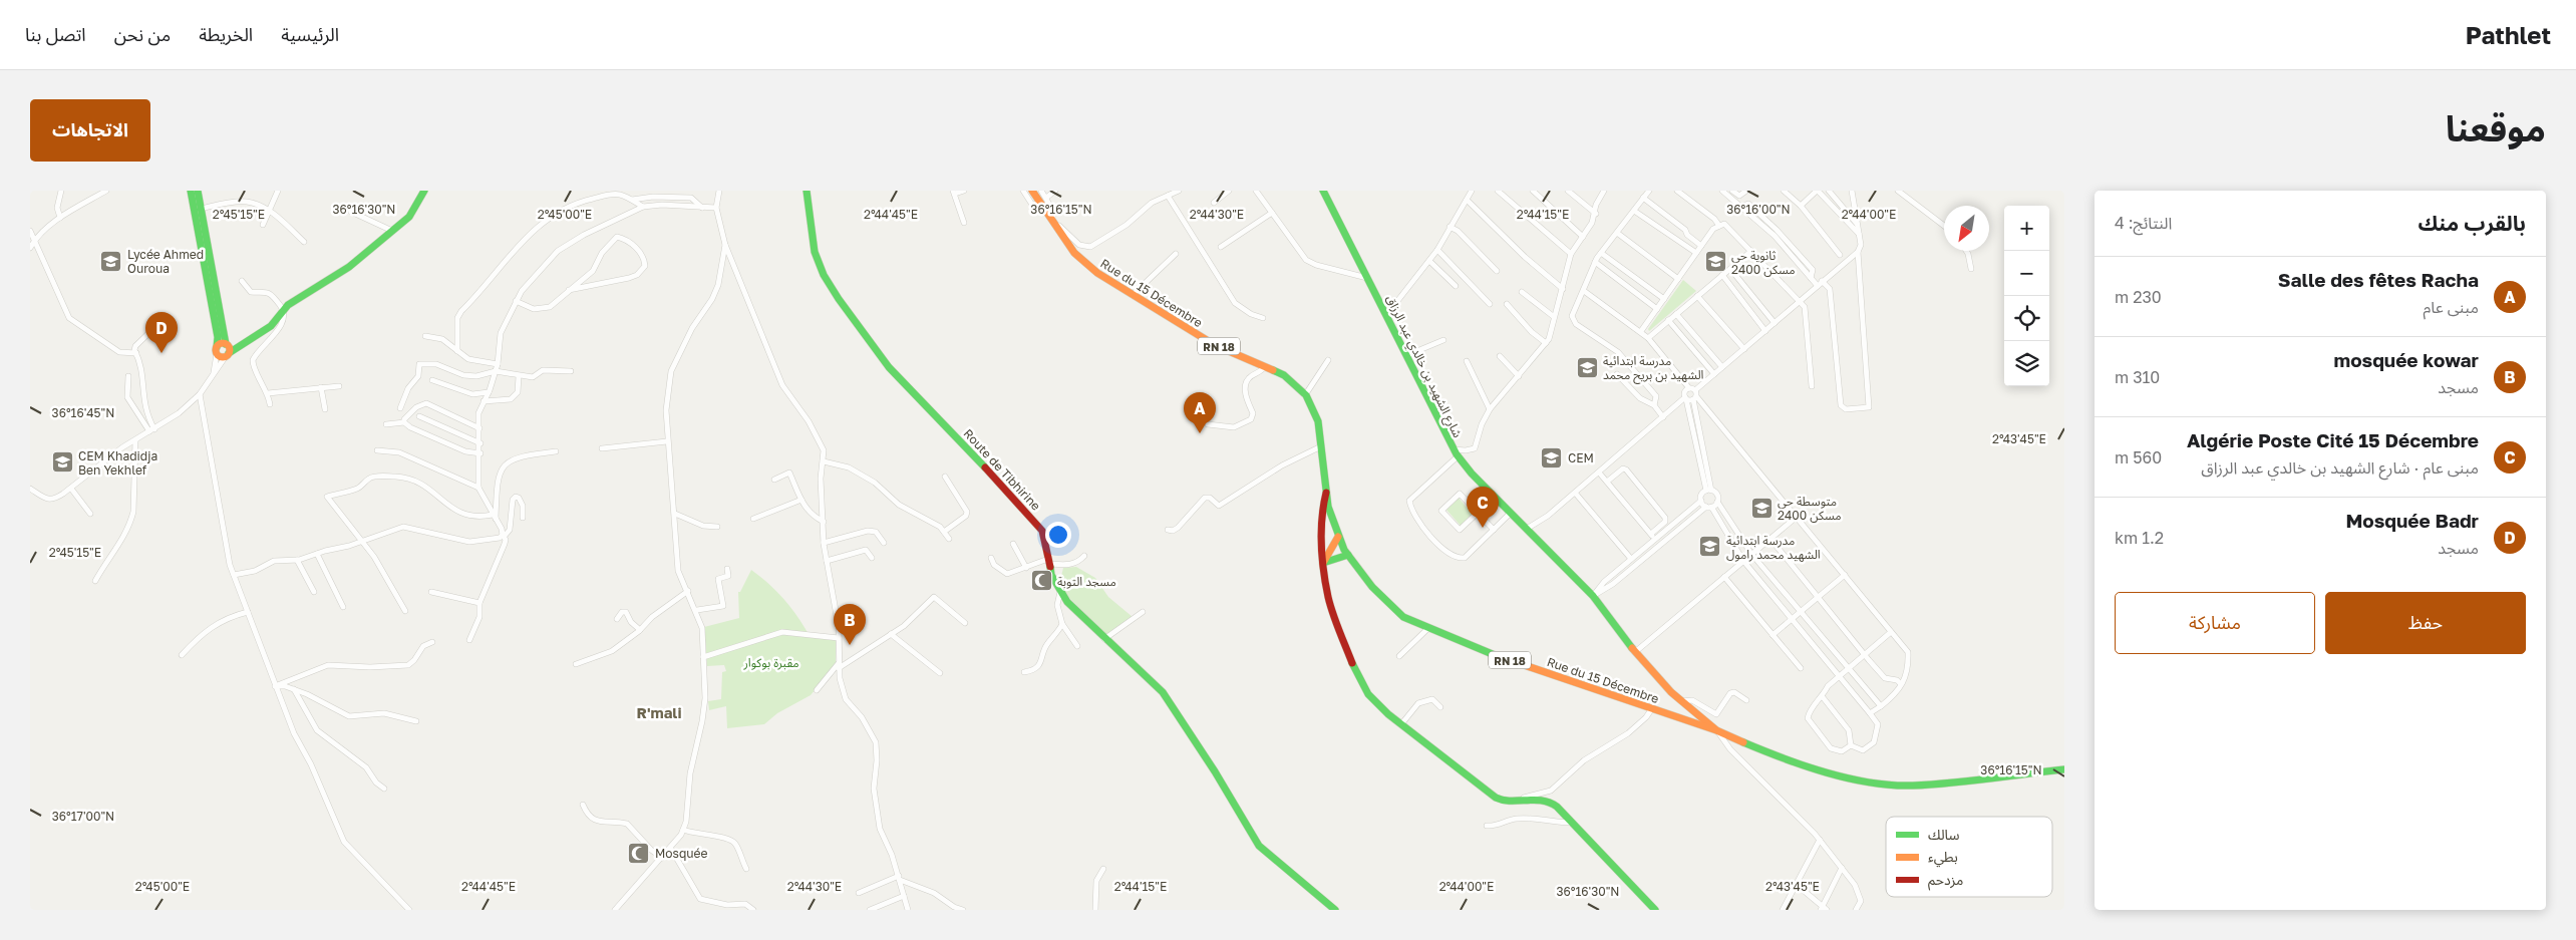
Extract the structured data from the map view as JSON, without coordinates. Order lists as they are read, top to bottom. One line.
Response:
{"streets":{"street":["Rue du 15 Décembre","RN 18","شارع الشهيد بن خالدي عبد الرزاق","Route de Tibhirine"]},"crossings":[["Rue du 15 Décembre","شارع الشهيد بن خالدي عبد الرزاق"]],"districts":["R'mali"],"parks":["مقبرة بوكوار"],"places":{"school or university":["Lycée Ahmed Ouroua","ثانوية حي 2400 مسكن","مدرسة ابتدائية الشهيد بن بريح محمد","CEM","CEM Khadidja Ben Yekhlef","متوسطة حي 2400 مسكن","مدرسة ابتدائية الشهيد محمد رامول"],"mosque":["مسجد التوبة","Mosquée"]},"legend":["سالك","بطيء","مزدحم"],"north":"bottom left","page":{"header":"Pathlet","nav":["الرئيسية","الخريطة","من نحن","اتصل بنا"],"title":"موقعنا","buttons":["الاتجاهات",["حفظ","مشاركة"]],"heading":["بالقرب منك","النتائج: 4"],"map_buttons":["+","−"],"list":[{"mark":"A","name":"Salle des fêtes Racha","note":"مبنى عام","value":"230 m"},{"mark":"B","name":"mosquée kowar","note":"مسجد","value":"310 m"},{"mark":"C","name":"Algérie Poste Cité 15 Décembre","note":"مبنى عام · شارع الشهيد بن خالدي عبد الرزاق","value":"560 m"},{"mark":"D","name":"Mosquée Badr","note":"مسجد","value":"1.2 km"}],"pins":["D","A","C","B"]},"coordinates":["36°16'30\"N","36°16'15\"N","36°16'00\"N","2°45'15\"E","2°45'00\"E","2°44'45\"E","2°44'30\"E","2°44'15\"E","2°44'00\"E","36°16'45\"N","2°43'45\"E","36°17'00\"N"]}
